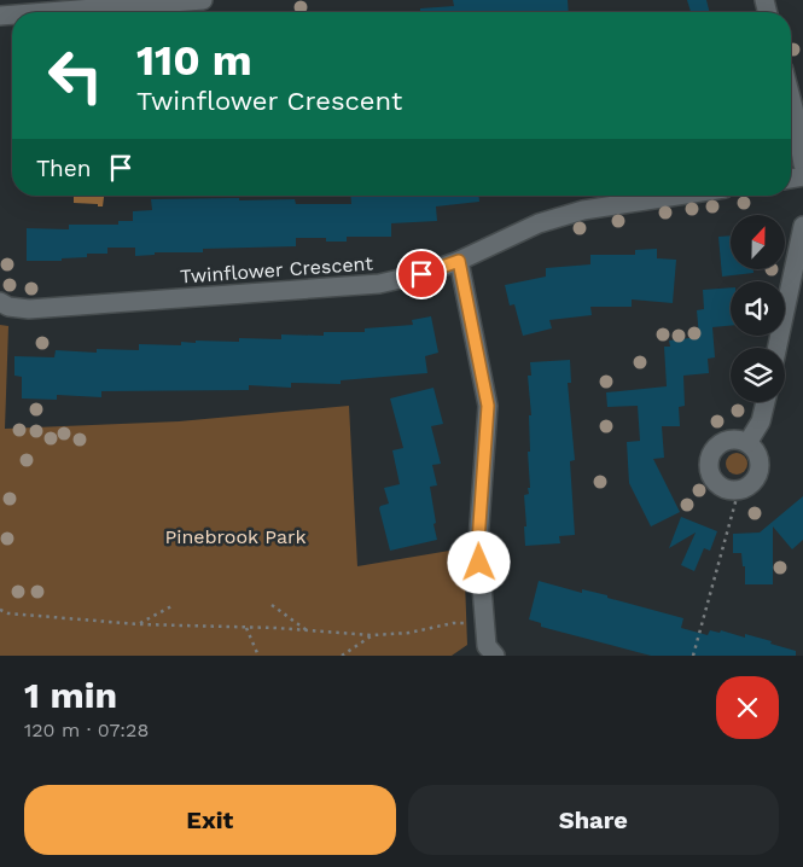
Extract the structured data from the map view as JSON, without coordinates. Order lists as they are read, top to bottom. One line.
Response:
{"streets":{"street":["Twinflower Crescent"]},"parks":["Pinebrook Park"],"north":"top","page":{"turn":["110 m","Twinflower Crescent"],"then":"Then","heading":["1 min","120 m · 07:28"],"buttons":["Exit","Share"]}}
